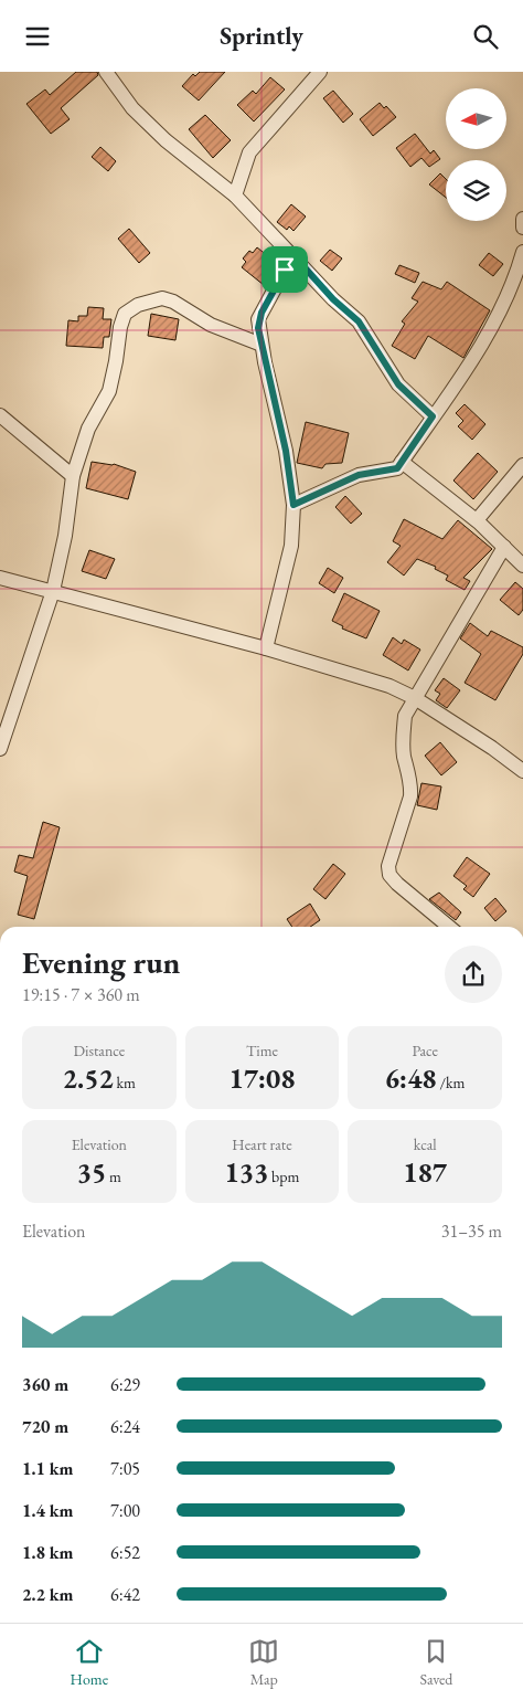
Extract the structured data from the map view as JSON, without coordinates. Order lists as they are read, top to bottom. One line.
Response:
{"north":"left","page":{"header":"Sprintly","heading":["Evening run","19:15 · 7 × 360 m"],"stats":[["Distance","2.52 km"],["Time","17:08"],["Pace","6:48 /km"],["Elevation","35 m"],["Heart rate","133 bpm"],["kcal","187"]],"chart":["Elevation","31–35 m"],"list":[{"name":"360 m","note":"6:29"},{"name":"720 m","note":"6:24"},{"name":"1.1 km","note":"7:05"},{"name":"1.4 km","note":"7:00"},{"name":"1.8 km","note":"6:52"},{"name":"2.2 km","note":"6:42"}],"tabs":["Home","Map","Saved"]}}
